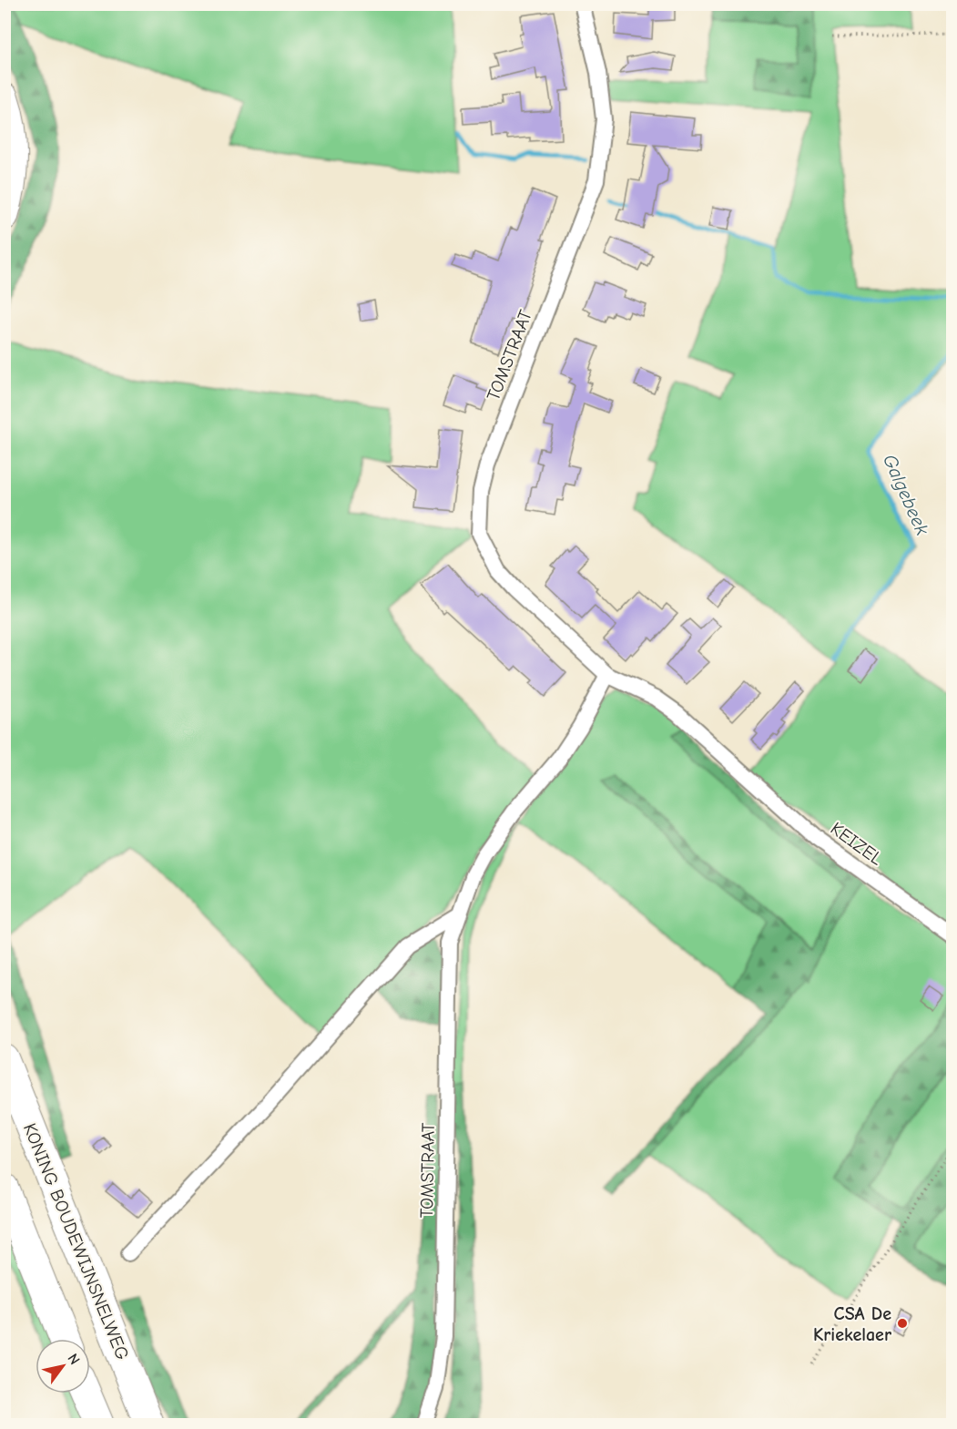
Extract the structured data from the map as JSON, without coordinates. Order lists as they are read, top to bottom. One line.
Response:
{"streets":{"highway":["KONING BOUDEWIJNSNELWEG"],"street":["TOMSTRAAT","KEIZEL"]},"crossings":[["TOMSTRAAT","KEIZEL"]],"water":["Galgebeek"],"places":["CSA De Kriekelaer"],"north":"top right"}
